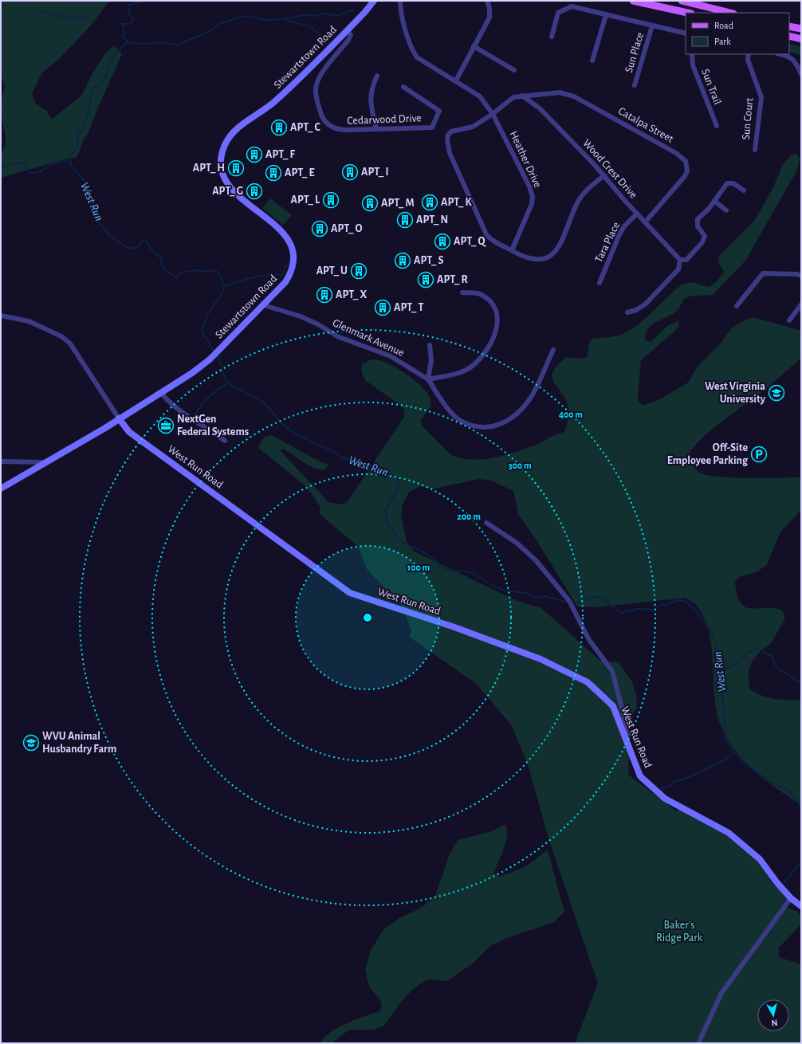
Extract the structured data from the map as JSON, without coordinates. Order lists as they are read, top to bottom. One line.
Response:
{"streets":{"street":["Sun Place","Stewartstown Road","Sun Trail","Sun Court","Cedarwood Drive","Catalpa Street","Heather Drive","Wood Crest Drive","Tara Place","Glenmark Avenue","West Run Road"]},"crossings":[["Stewartstown Road","Cedarwood Drive"],["Stewartstown Road","Glenmark Avenue"],["Stewartstown Road","West Run Road"],["Catalpa Street","Heather Drive"],["Catalpa Street","Wood Crest Drive"],["Wood Crest Drive","Tara Place"]],"water":["West Run"],"parks":["Baker's Ridge Park"],"places":{"building":["APT_ C","APT_ F","APT_ H","APT_ I","APT_ E","APT_ G","APT_ L","APT_ K","APT_ M","APT_ N","APT_ O","APT_ Q","APT_ S","APT_ U","APT_ R","APT_ X","APT_ T"],"school or university":["West Virginia University","WVU Animal Husbandry Farm"],"office":["NextGen Federal Systems"],"parking":["Off-Site Employee Parking"]},"legend":["Road","Park"],"north":"bottom","rings":["400 m","300 m","200 m","100 m"]}
